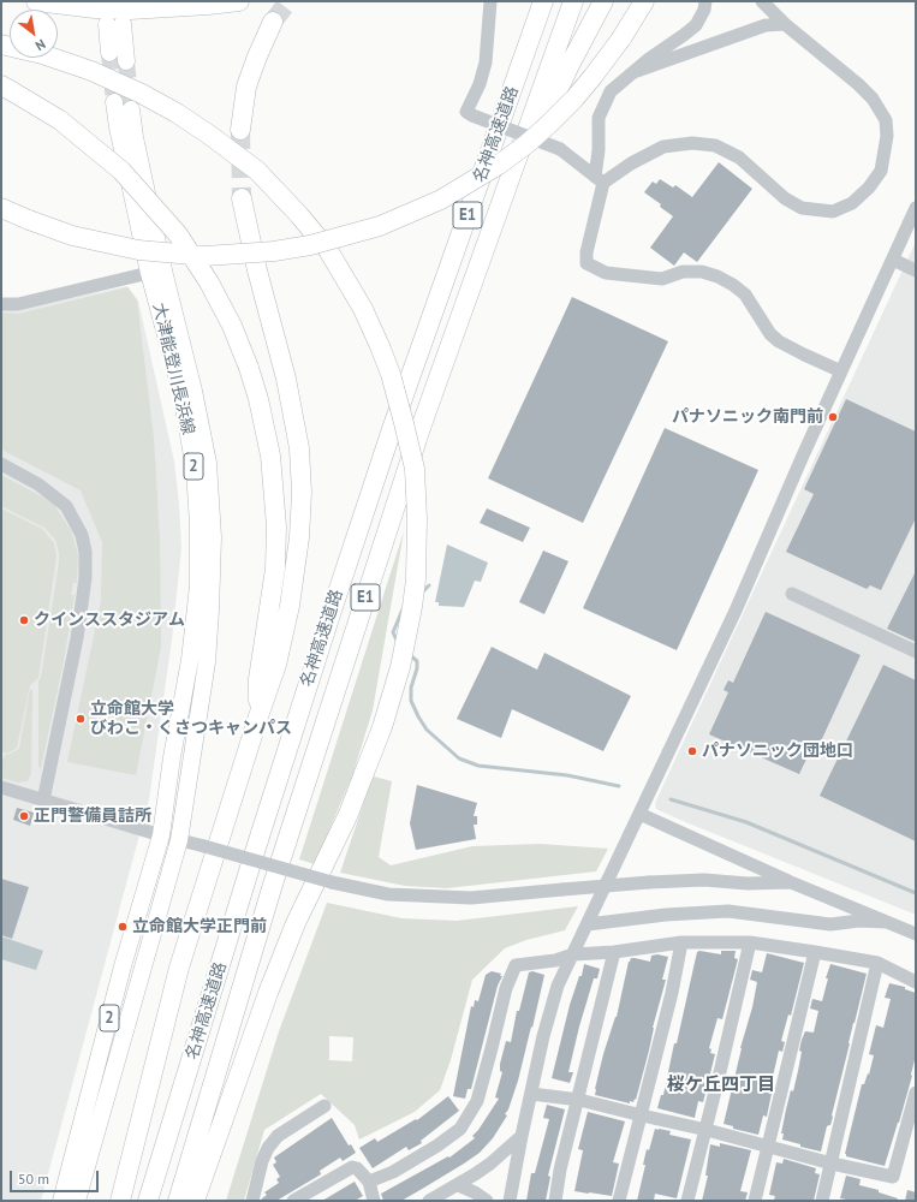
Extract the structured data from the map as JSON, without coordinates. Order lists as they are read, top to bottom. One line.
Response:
{"streets":{"highway":["名神高速道路","E1"],"main road":["大津能登川長浜線","2"]},"districts":["桜ケ丘四丁目"],"places":["パナソニック南門前","クインススタジアム","立命館大学 びわこ・くさつキャンパス","パナソニック団地口","正門警備員詰所","立命館大学正門前"],"scale_bar":"50 m","north":"bottom right"}
